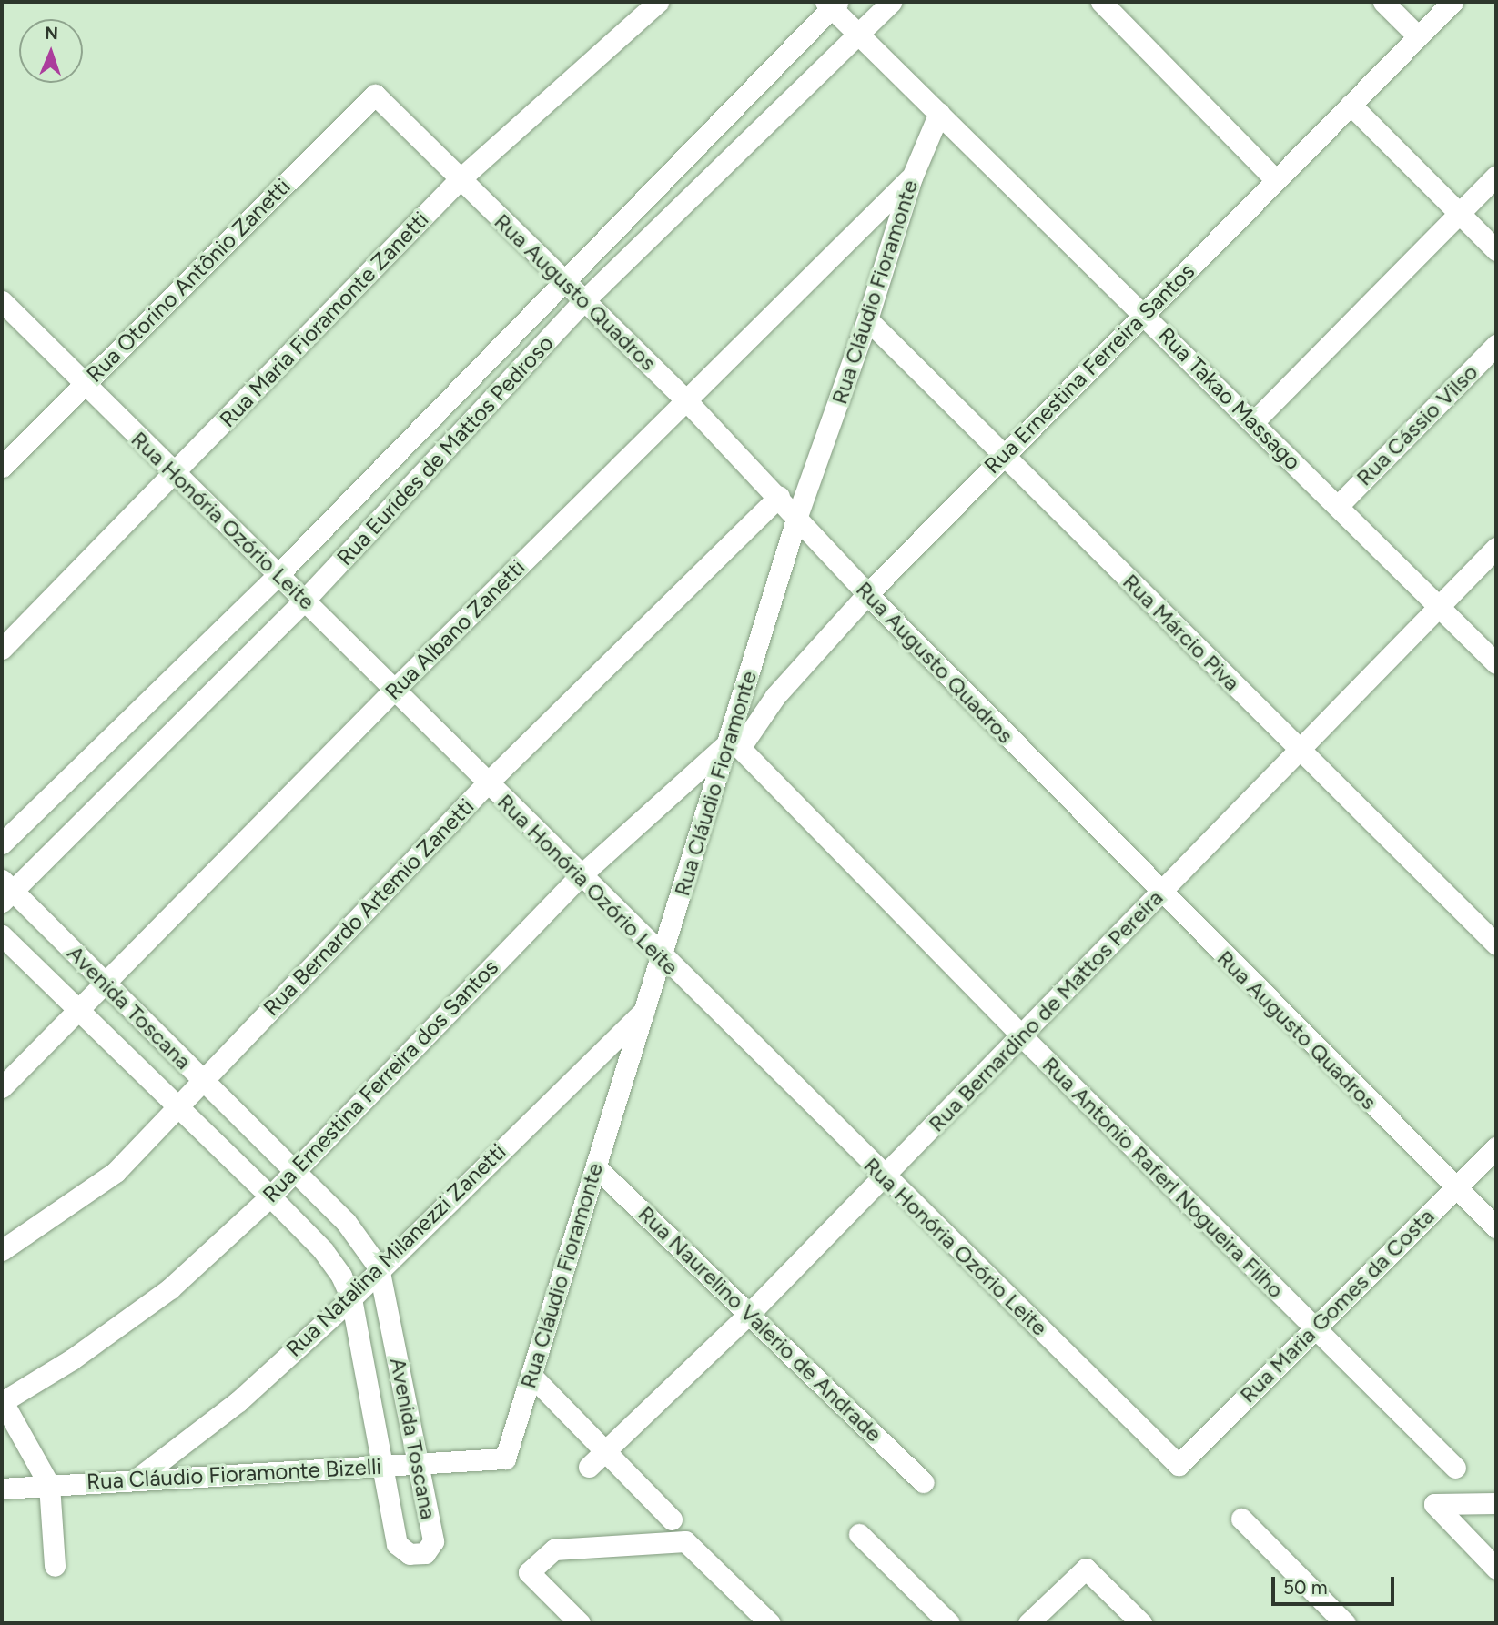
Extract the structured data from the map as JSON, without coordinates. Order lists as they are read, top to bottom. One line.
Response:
{"streets":{"street":["Rua Otorino Antônio Zanetti","Rua Augusto Quadros","Rua Cláudio Fioramonte","Rua Maria Fioramonte Zanetti","Rua Ernestina Ferreira Santos","Rua Takao Massago","Rua Cássio Vilso","Rua Eurídes de Mattos Pedroso","Rua Honória Ozório Leite","Rua Albano Zanetti","Rua Márcio Piva","Rua Bernardo Artemio Zanetti","Avenida Toscana","Rua Bernardino de Mattos Pereira","Rua Ernestina Ferreira dos Santos","Rua Antonio Raferl Nogueira Filho","Rua Natalina Milanezzi Zanetti","Rua Maria Gomes da Costa","Rua Naurelino Valerio de Andrade","Rua Cláudio Fioramonte Bizelli"]},"crossings":[["Rua Otorino Antônio Zanetti","Rua Augusto Quadros"],["Rua Otorino Antônio Zanetti","Rua Honória Ozório Leite"],["Rua Augusto Quadros","Rua Cláudio Fioramonte"],["Rua Augusto Quadros","Rua Maria Fioramonte Zanetti"],["Rua Augusto Quadros","Rua Ernestina Ferreira Santos"],["Rua Augusto Quadros","Rua Eurídes de Mattos Pedroso"],["Rua Augusto Quadros","Rua Albano Zanetti"],["Rua Augusto Quadros","Rua Bernardo Artemio Zanetti"],["Rua Augusto Quadros","Rua Bernardino de Mattos Pereira"],["Rua Augusto Quadros","Rua Maria Gomes da Costa"],["Rua Cláudio Fioramonte","Rua Ernestina Ferreira Santos"],["Rua Cláudio Fioramonte","Rua Takao Massago"],["Rua Cláudio Fioramonte","Rua Honória Ozório Leite"],["Rua Cláudio Fioramonte","Rua Albano Zanetti"],["Rua Cláudio Fioramonte","Rua Márcio Piva"],["Rua Cláudio Fioramonte","Rua Ernestina Ferreira dos Santos"],["Rua Cláudio Fioramonte","Rua Antonio Raferl Nogueira Filho"],["Rua Cláudio Fioramonte","Rua Natalina Milanezzi Zanetti"],["Rua Cláudio Fioramonte","Rua Naurelino Valerio de Andrade"],["Rua Cláudio Fioramonte","Rua Cláudio Fioramonte Bizelli"],["Rua Maria Fioramonte Zanetti","Rua Honória Ozório Leite"],["Rua Ernestina Ferreira Santos","Rua Takao Massago"],["Rua Ernestina Ferreira Santos","Rua Márcio Piva"],["Rua Ernestina Ferreira Santos","Rua Ernestina Ferreira dos Santos"],["Rua Ernestina Ferreira Santos","Rua Antonio Raferl Nogueira Filho"],["Rua Takao Massago","Rua Cássio Vilso"],["Rua Takao Massago","Rua Eurídes de Mattos Pedroso"],["Rua Takao Massago","Rua Bernardino de Mattos Pereira"],["Rua Eurídes de Mattos Pedroso","Rua Honória Ozório Leite"],["Rua Eurídes de Mattos Pedroso","Avenida Toscana"],["Rua Honória Ozório Leite","Rua Albano Zanetti"],["Rua Honória Ozório Leite","Rua Bernardo Artemio Zanetti"],["Rua Honória Ozório Leite","Rua Bernardino de Mattos Pereira"],["Rua Honória Ozório Leite","Rua Ernestina Ferreira dos Santos"],["Rua Honória Ozório Leite","Rua Maria Gomes da Costa"],["Rua Albano Zanetti","Avenida Toscana"],["Rua Márcio Piva","Rua Bernardino de Mattos Pereira"],["Rua Bernardo Artemio Zanetti","Avenida Toscana"],["Avenida Toscana","Rua Ernestina Ferreira dos Santos"],["Avenida Toscana","Rua Natalina Milanezzi Zanetti"],["Avenida Toscana","Rua Cláudio Fioramonte Bizelli"],["Rua Bernardino de Mattos Pereira","Rua Antonio Raferl Nogueira Filho"],["Rua Bernardino de Mattos Pereira","Rua Naurelino Valerio de Andrade"],["Rua Ernestina Ferreira dos Santos","Rua Antonio Raferl Nogueira Filho"],["Rua Antonio Raferl Nogueira Filho","Rua Maria Gomes da Costa"],["Rua Natalina Milanezzi Zanetti","Rua Cláudio Fioramonte Bizelli"]],"scale_bar":"50 m","north":"top"}
